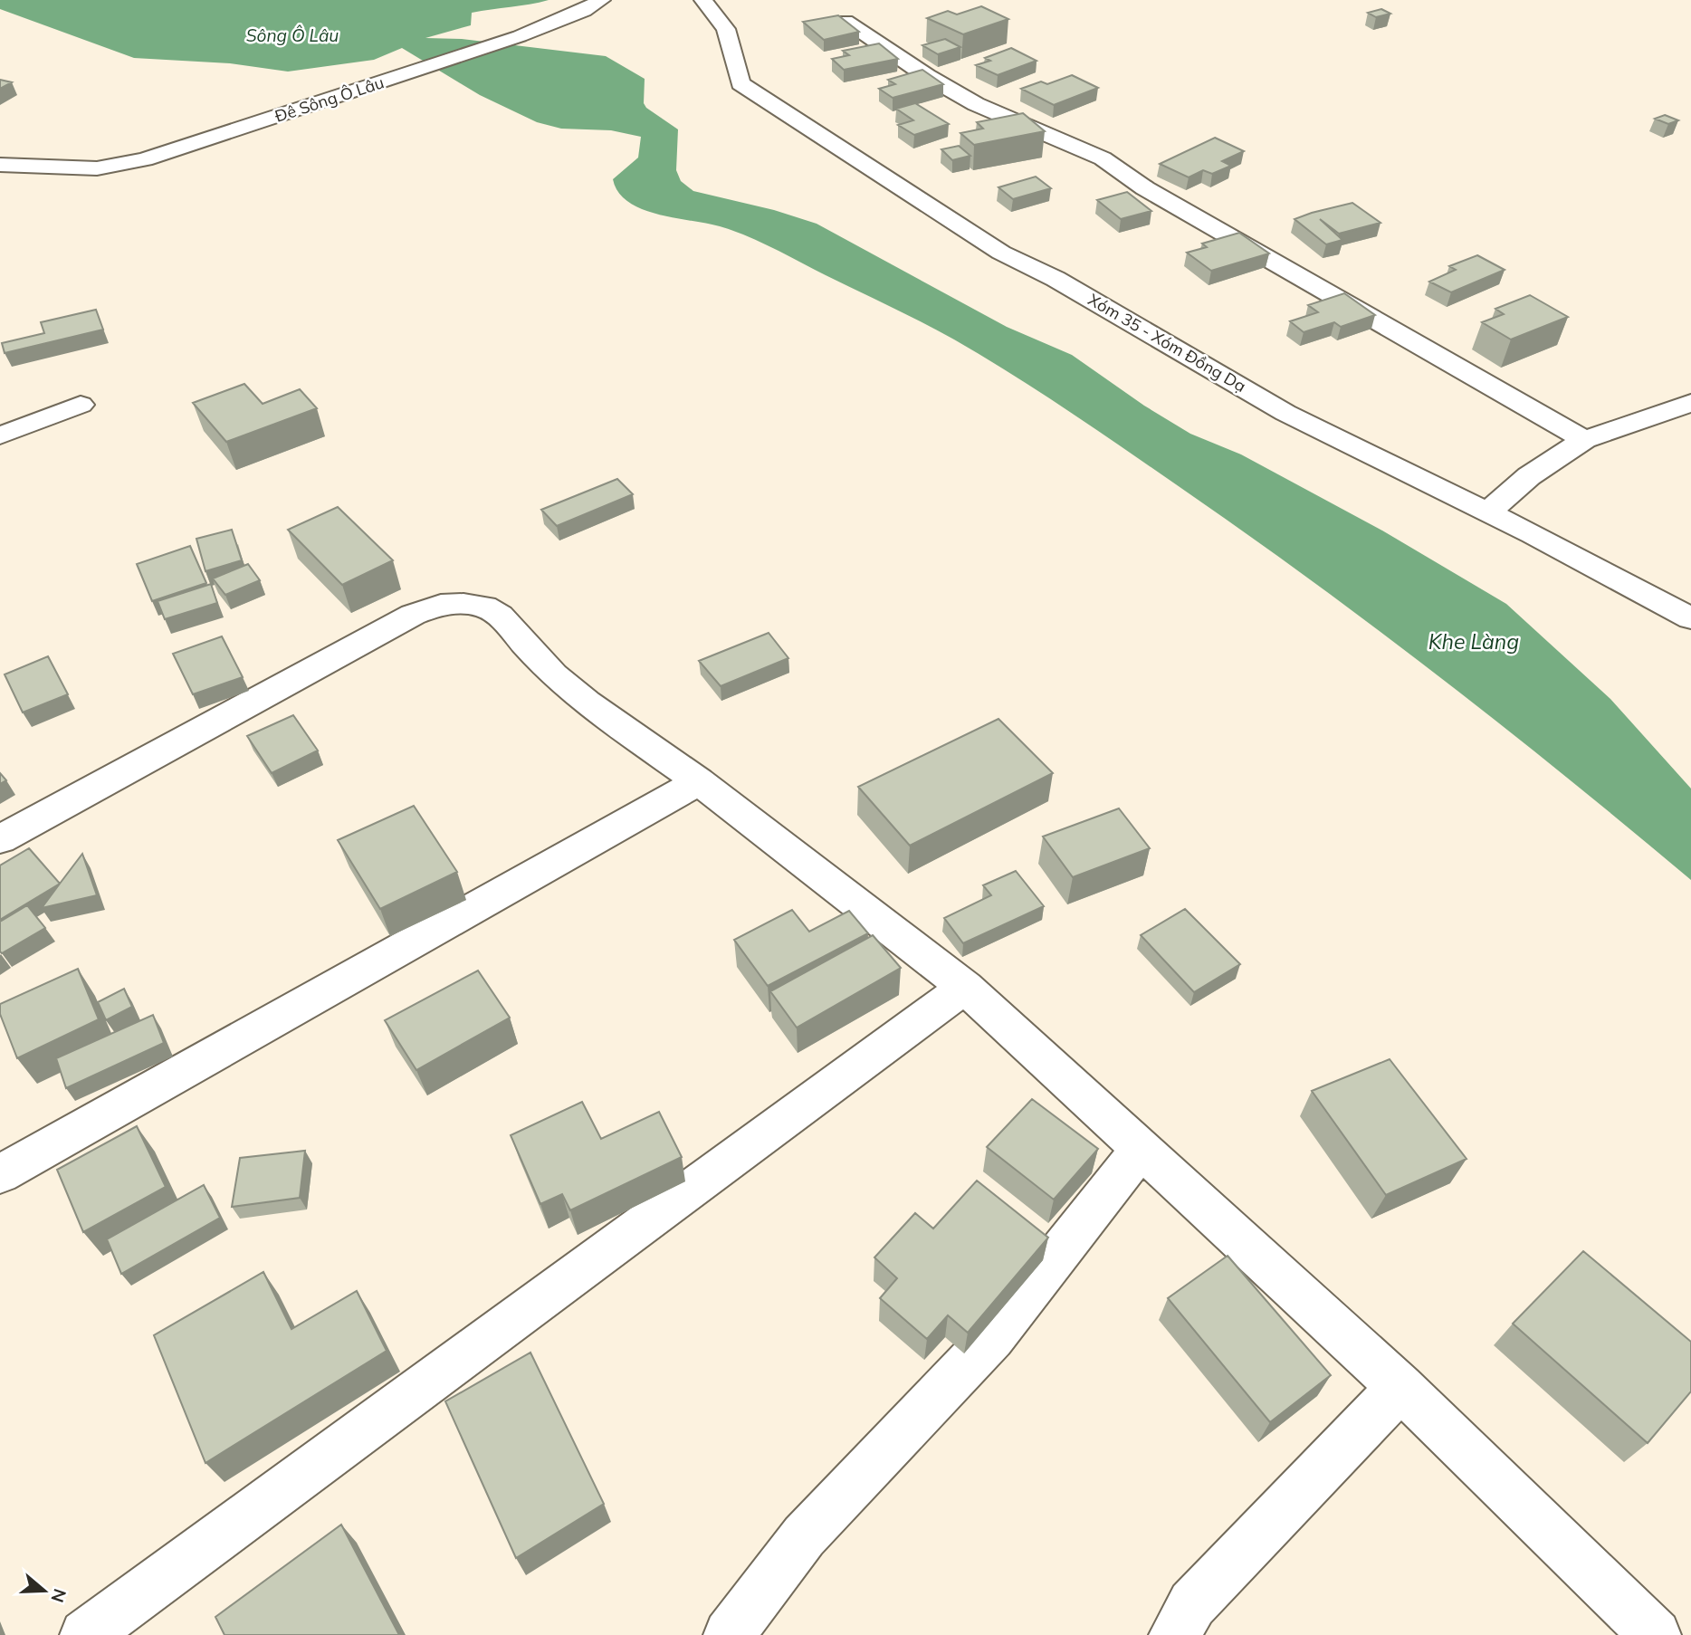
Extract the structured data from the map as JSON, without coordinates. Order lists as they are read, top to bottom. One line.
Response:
{"streets":{"street":["Đê Sông Ô Lâu","Xóm 35 - Xóm Đồng Dạ"]},"water":["Sông Ô Lâu","Khe Làng"],"north":"right"}
